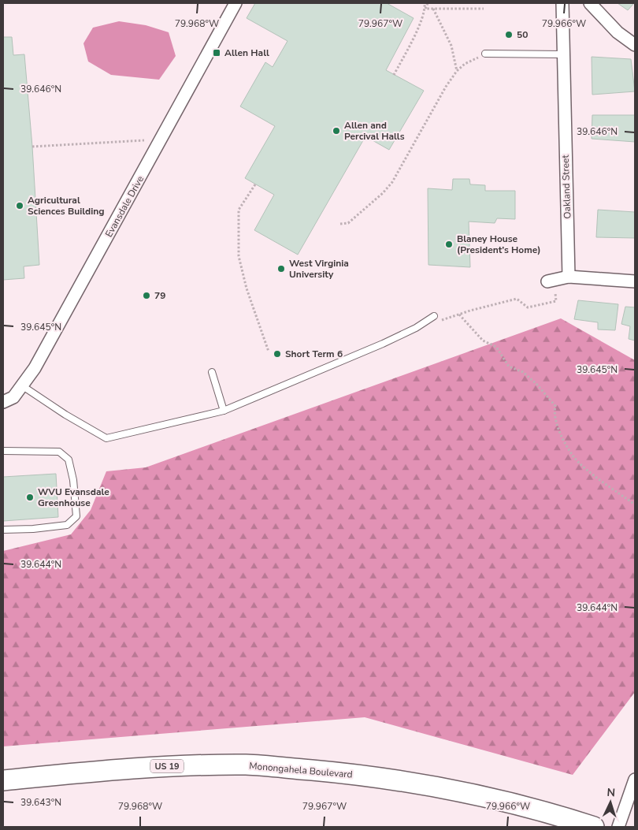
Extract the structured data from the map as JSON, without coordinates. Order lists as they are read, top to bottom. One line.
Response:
{"streets":{"main road":["US 19","Monongahela Boulevard"],"street":["Oakland Street","Evansdale Drive"]},"places":{"other":["50","Allen and Percival Halls","Agricultural Sciences Building","Blaney House (President’s Home)","West Virginia University","79","Short Term 6","WVU Evansdale Greenhouse"],"transit":["Allen Hall"]},"north":"top","coordinates":["79.968°W","79.967°W","79.966°W","39.646°N","39.645°N","39.644°N","39.643°N"]}
